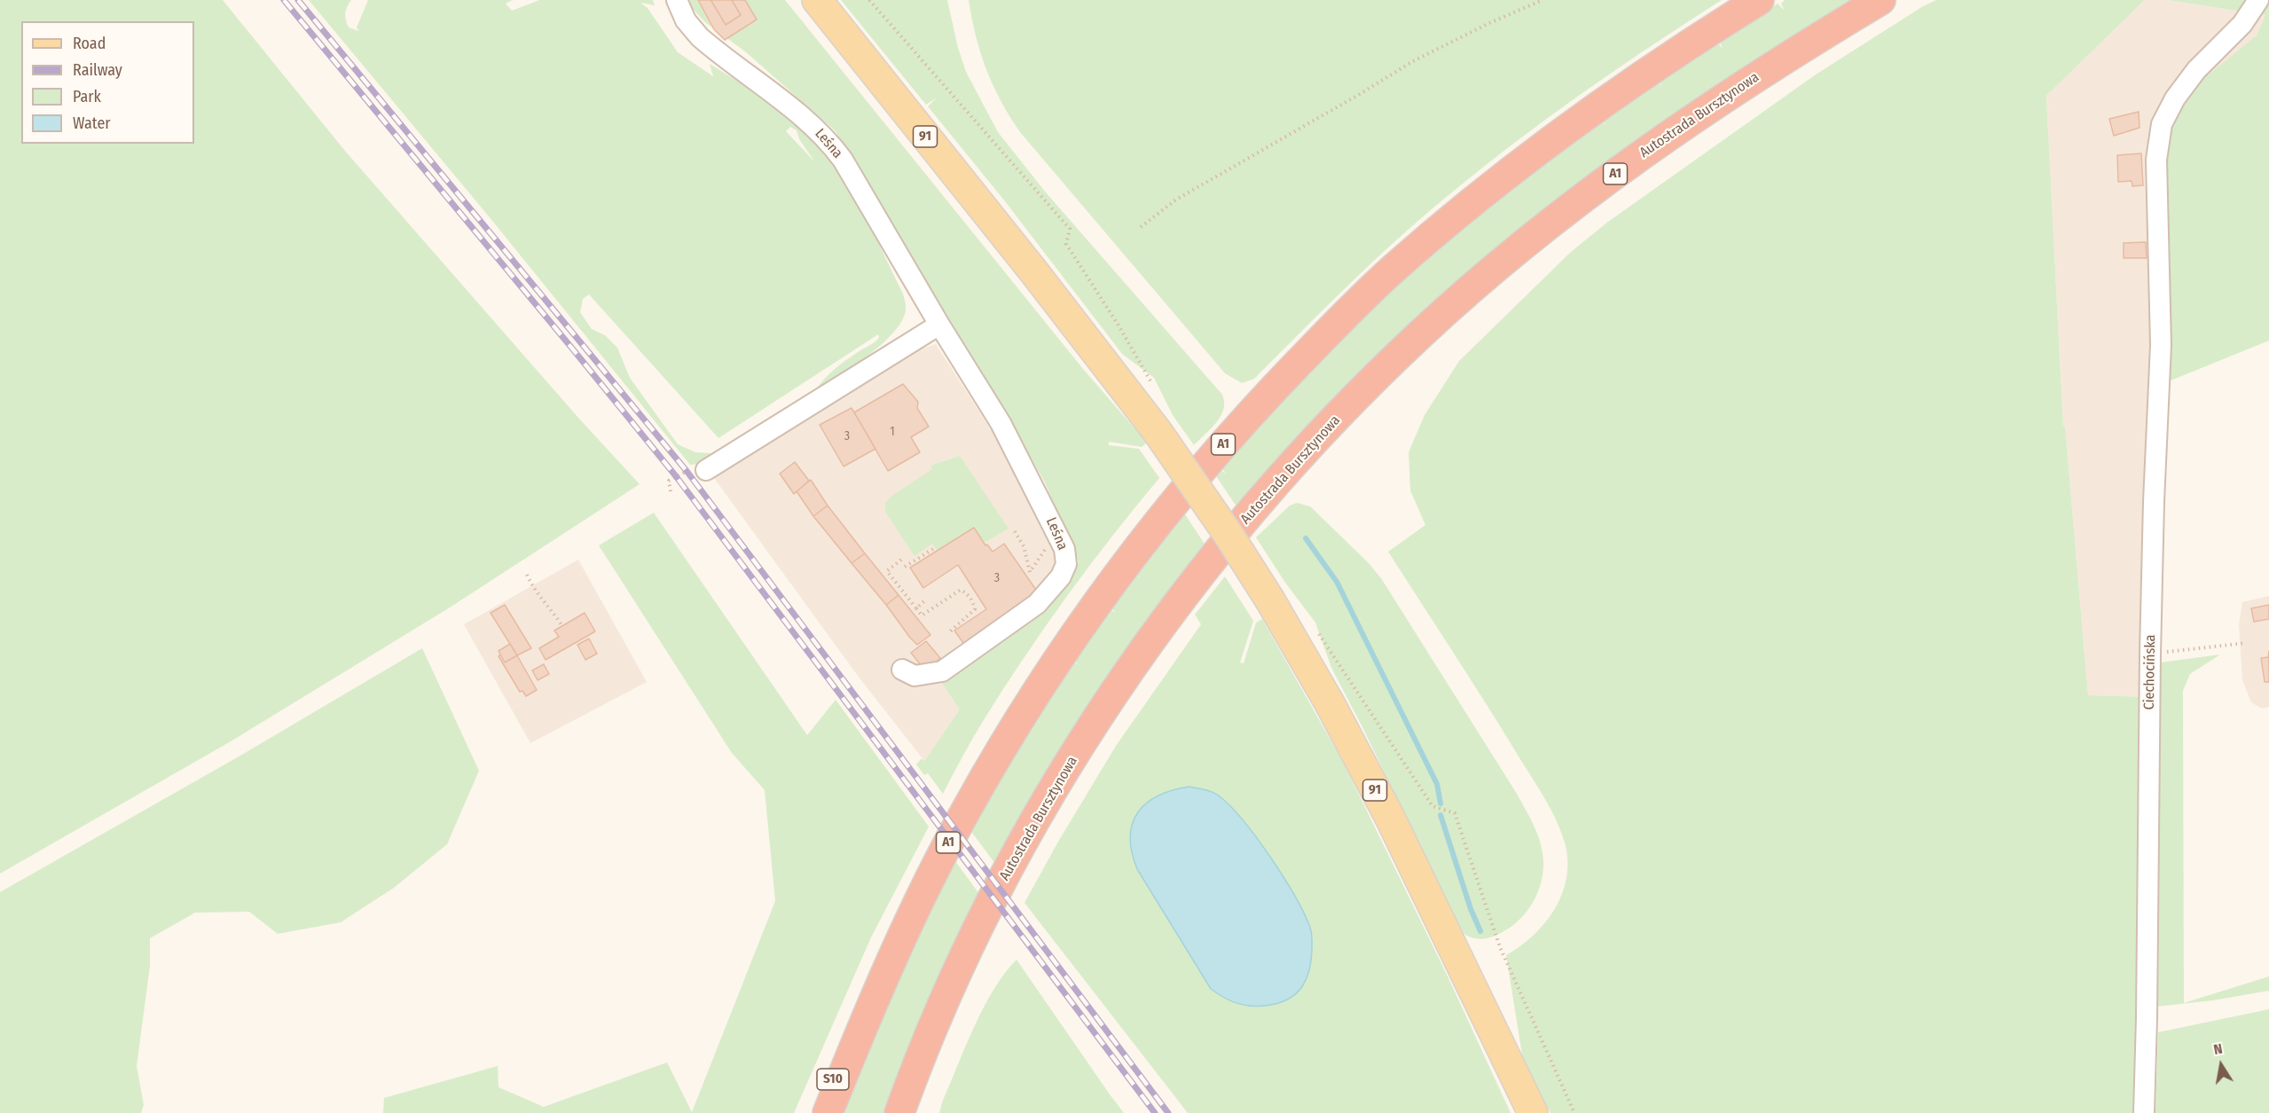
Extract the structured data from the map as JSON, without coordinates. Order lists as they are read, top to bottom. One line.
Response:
{"streets":{"highway":["Autostrada Bursztynowa","A1","S10"],"main road":["91"],"street":["Leśna","Ciechocińska"]},"crossings":[["A1","S10"]],"house_numbers":["1","3","3"],"legend":["Road","Railway","Park","Water"],"north":"top"}
